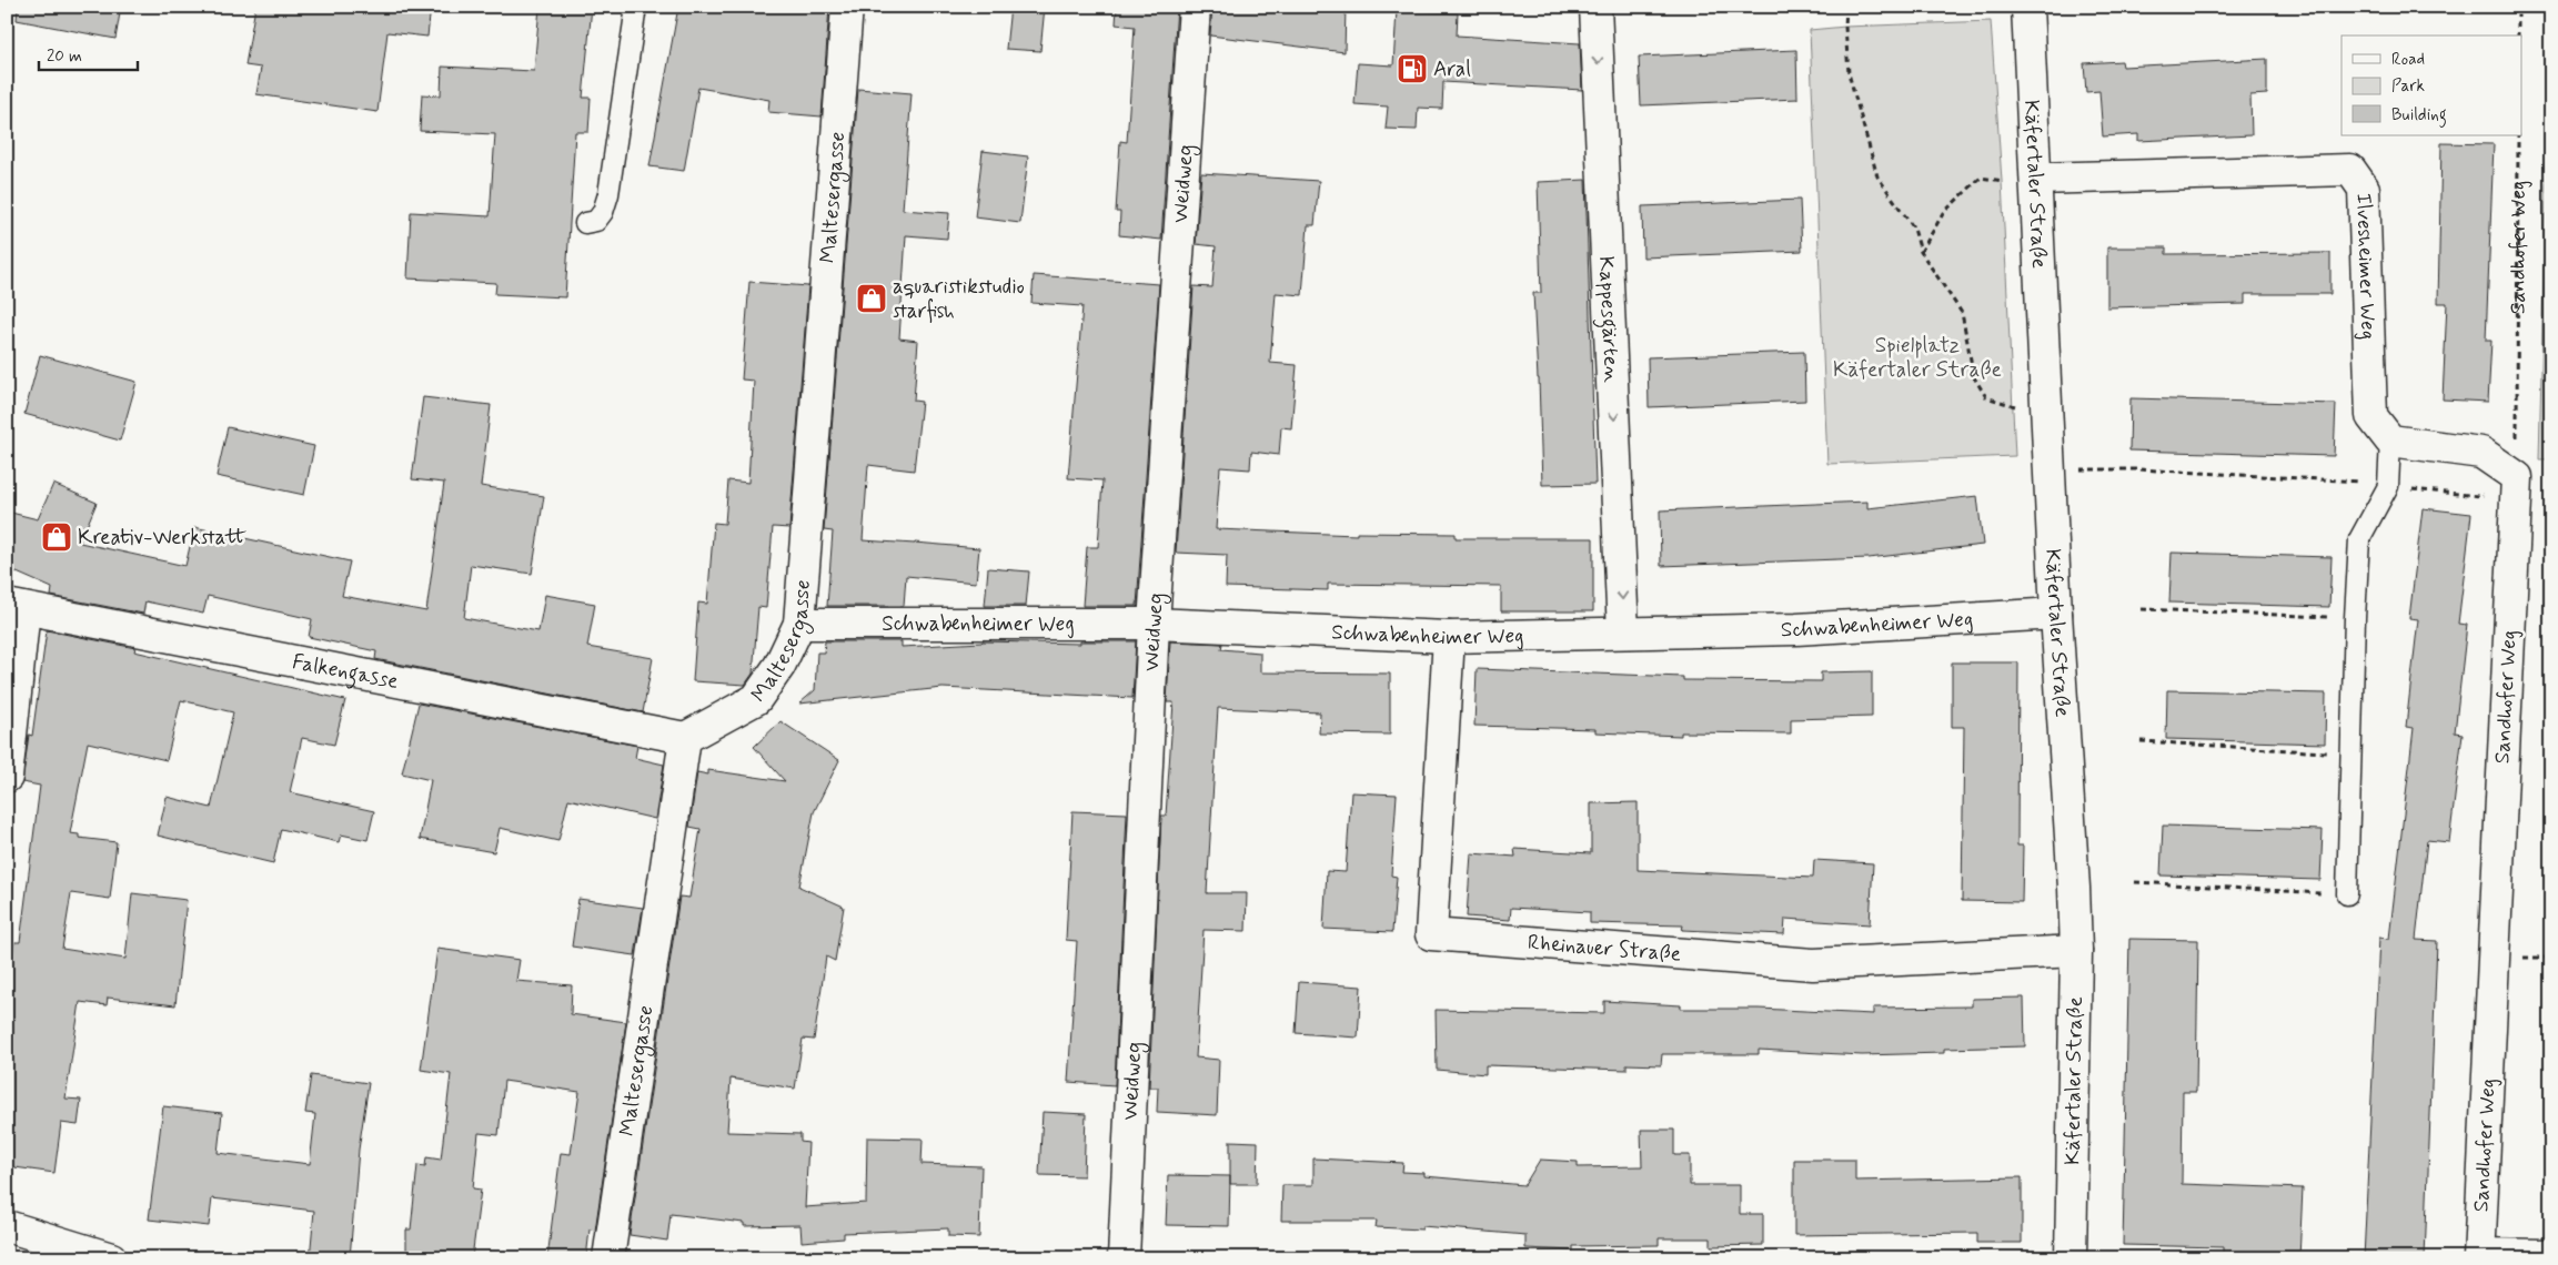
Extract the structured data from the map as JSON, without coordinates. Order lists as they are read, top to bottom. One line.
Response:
{"streets":{"street":["Weidweg","Käfertaler Straße","Maltesergasse","Sandhofer Weg","Ilvesheimer Weg","Kappesgärten","Schwabenheimer Weg","Falkengasse","Rheinauer Straße"]},"crossings":[["Weidweg","Schwabenheimer Weg"],["Käfertaler Straße","Ilvesheimer Weg"],["Käfertaler Straße","Schwabenheimer Weg"],["Käfertaler Straße","Rheinauer Straße"],["Maltesergasse","Schwabenheimer Weg"],["Maltesergasse","Falkengasse"],["Kappesgärten","Schwabenheimer Weg"],["Schwabenheimer Weg","Rheinauer Straße"]],"one_way":["Kappesgärten"],"parks":["Spielplatz Käfertaler Straße"],"places":{"fuel station":["Aral"],"shop":["aquaristikstudio starfish","Kreativ-Werkstatt"]},"legend":["Road","Park","Building"],"scale_bar":"20 m"}
